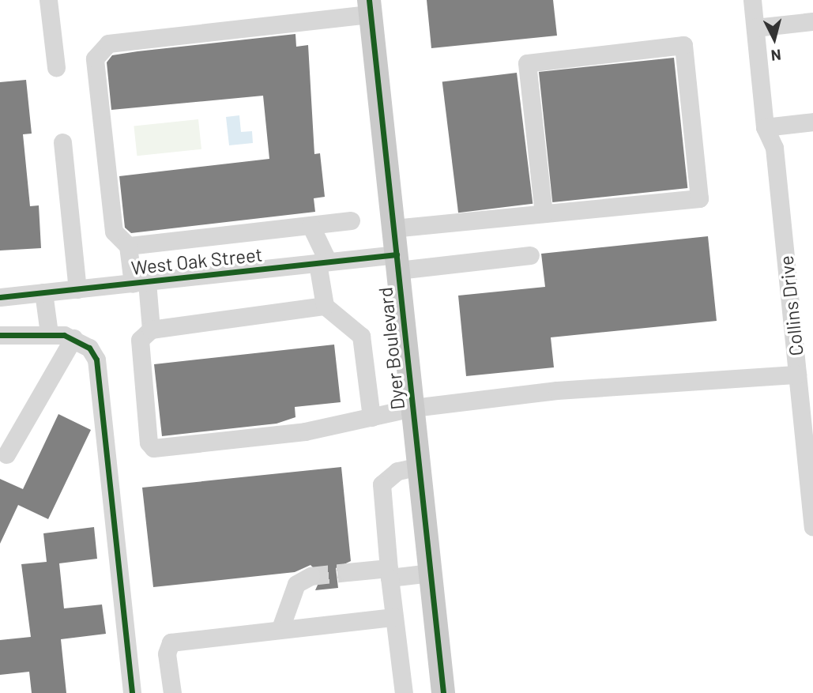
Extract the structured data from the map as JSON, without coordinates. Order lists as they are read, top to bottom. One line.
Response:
{"streets":{"main road":["Dyer Boulevard"],"street":["West Oak Street","Collins Drive"]},"crossings":[["West Oak Street","Dyer Boulevard"]],"north":"bottom"}
